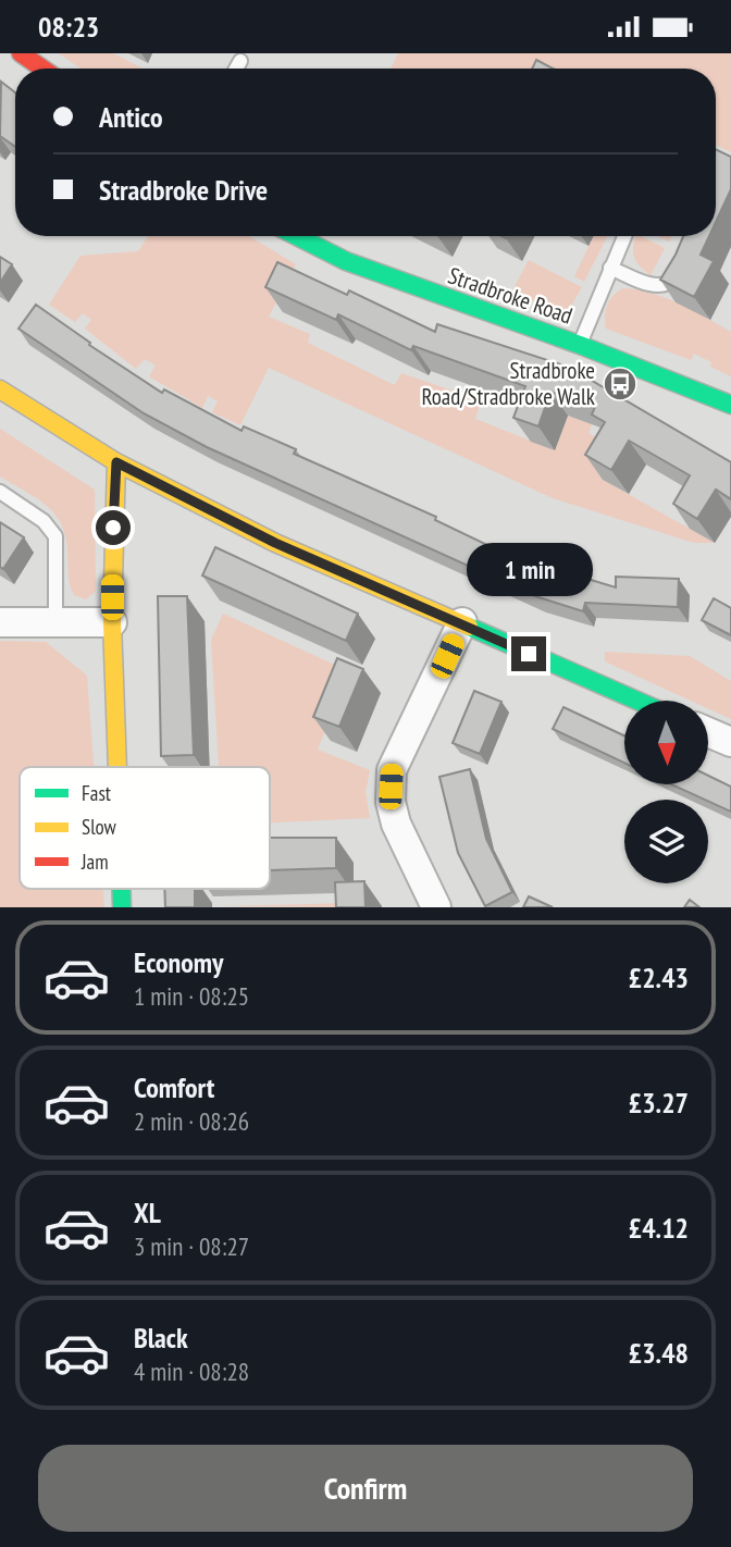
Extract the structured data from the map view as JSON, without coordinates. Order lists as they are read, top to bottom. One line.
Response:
{"streets":{"street":["Stradbroke Road"]},"places":{"bus stop":["Stradbroke Road/Stradbroke Walk"]},"legend":["Fast","Slow","Jam"],"north":"bottom","page":{"status":"08:23","banner":["Antico","Stradbroke Drive"],"bubble":"1 min","list":[{"name":"Economy","note":"1 min · 08:25","value":"£2.43"},{"name":"Comfort","note":"2 min · 08:26","value":"£3.27"},{"name":"XL","note":"3 min · 08:27","value":"£4.12"},{"name":"Black","note":"4 min · 08:28","value":"£3.48"}],"buttons":"Confirm"}}
